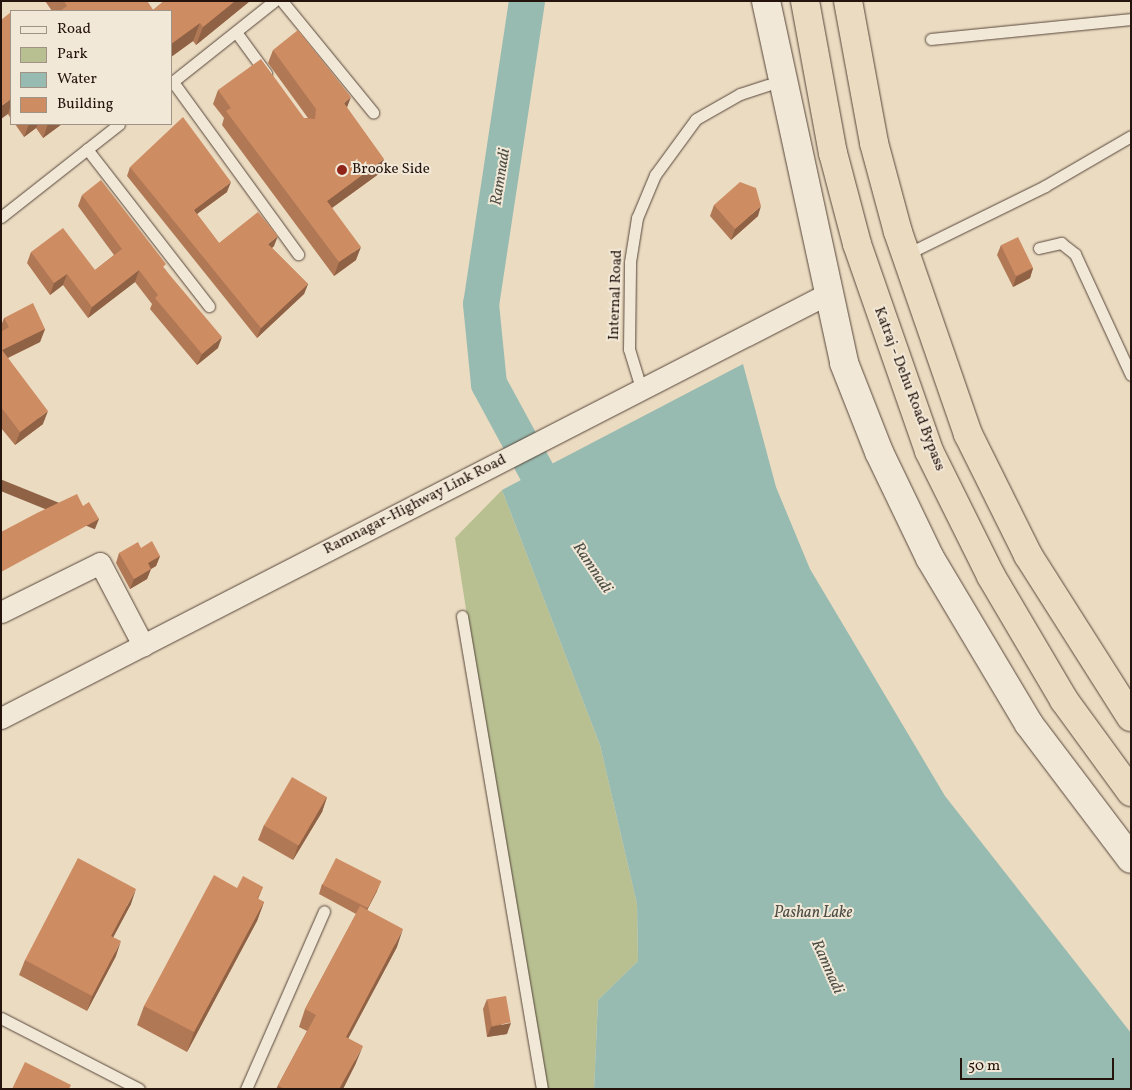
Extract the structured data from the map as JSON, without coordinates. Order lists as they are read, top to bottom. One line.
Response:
{"streets":{"highway":["Katraj - Dehu Road Bypass"],"street":["Ramnagar-Highway Link Road"],"lane":["Internal Road"]},"crossings":[["Internal Road","Ramnagar-Highway Link Road"]],"water":["Ramnadi","Pashan Lake"],"places":["Brooke Side"],"legend":["Road","Park","Water","Building"],"scale_bar":"50 m"}
